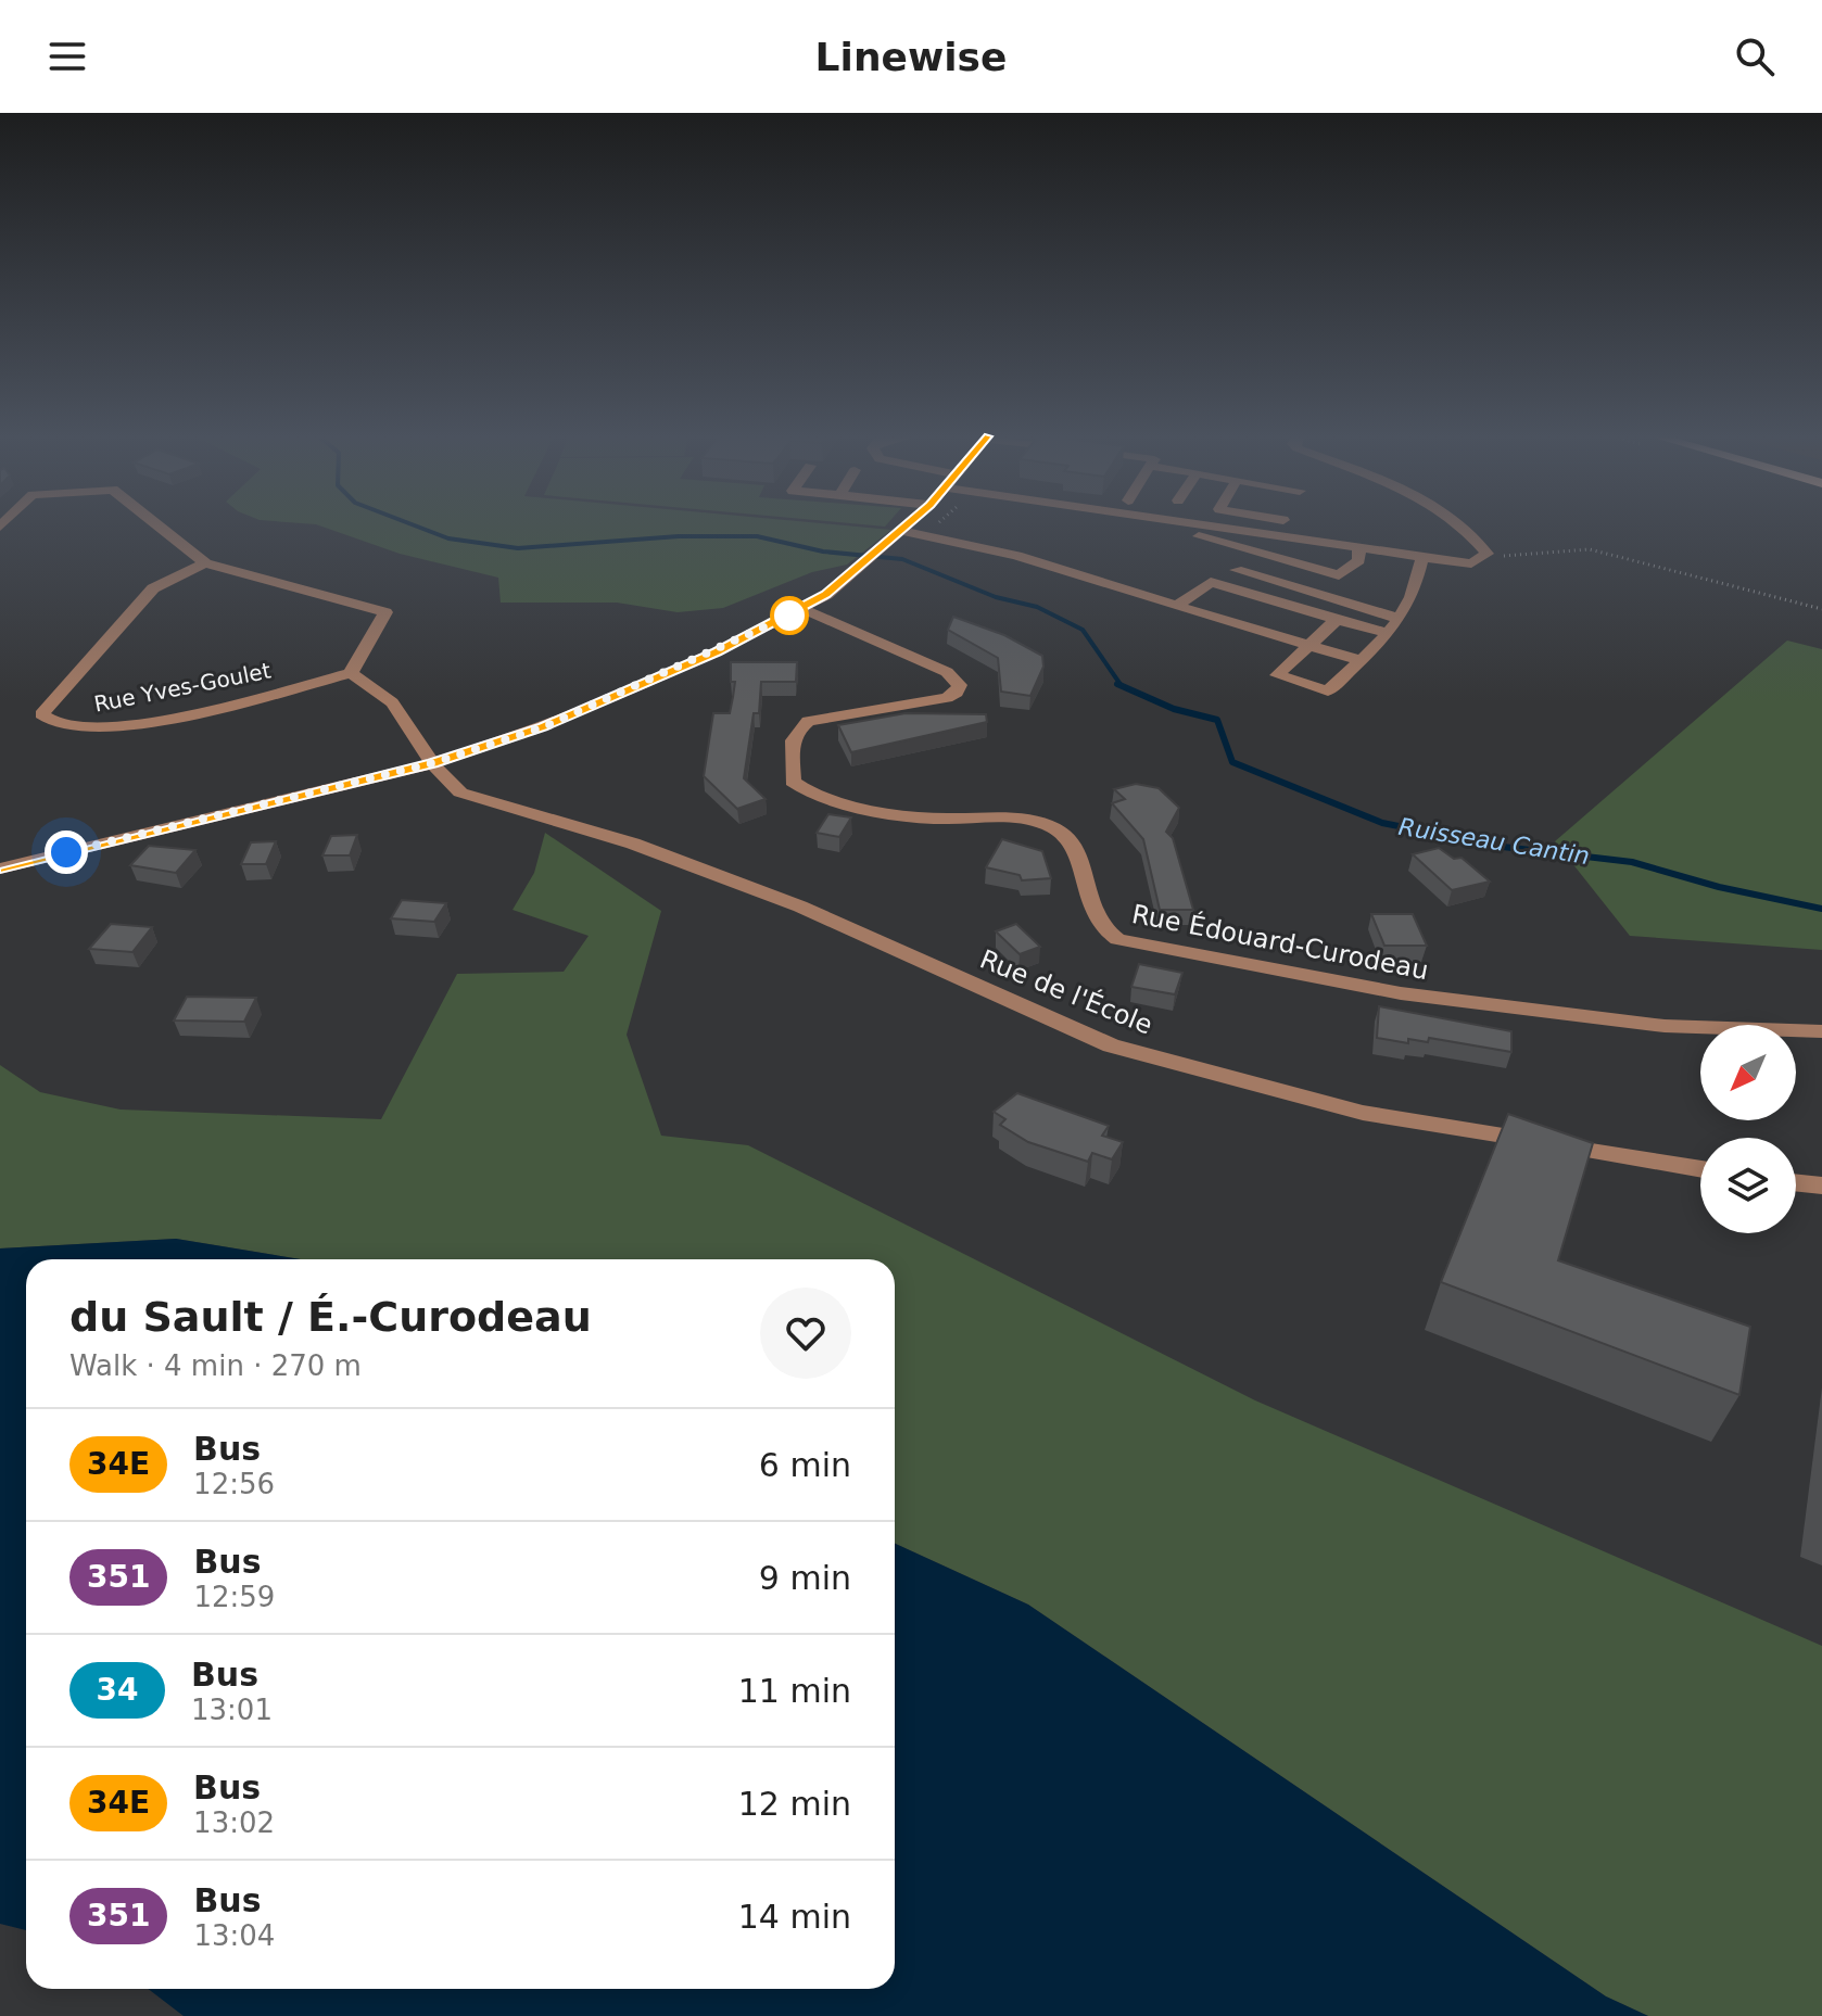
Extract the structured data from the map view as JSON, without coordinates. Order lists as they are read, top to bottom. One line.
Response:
{"streets":{"street":["Rue Yves-Goulet","Rue Édouard-Curodeau","Rue de l'École"]},"crossings":[["Rue Yves-Goulet","Rue de l'École"]],"water":["Ruisseau Cantin"],"lines":["bus line 34E"],"north":"bottom left","page":{"header":"Linewise","heading":["du Sault / É.-Curodeau","Walk · 4 min · 270 m"],"list":[{"mark":"34E","name":"Bus","note":"12:56","value":"6 min"},{"mark":"351","name":"Bus","note":"12:59","value":"9 min"},{"mark":"34","name":"Bus","note":"13:01","value":"11 min"},{"mark":"34E","name":"Bus","note":"13:02","value":"12 min"},{"mark":"351","name":"Bus","note":"13:04","value":"14 min"}]}}
